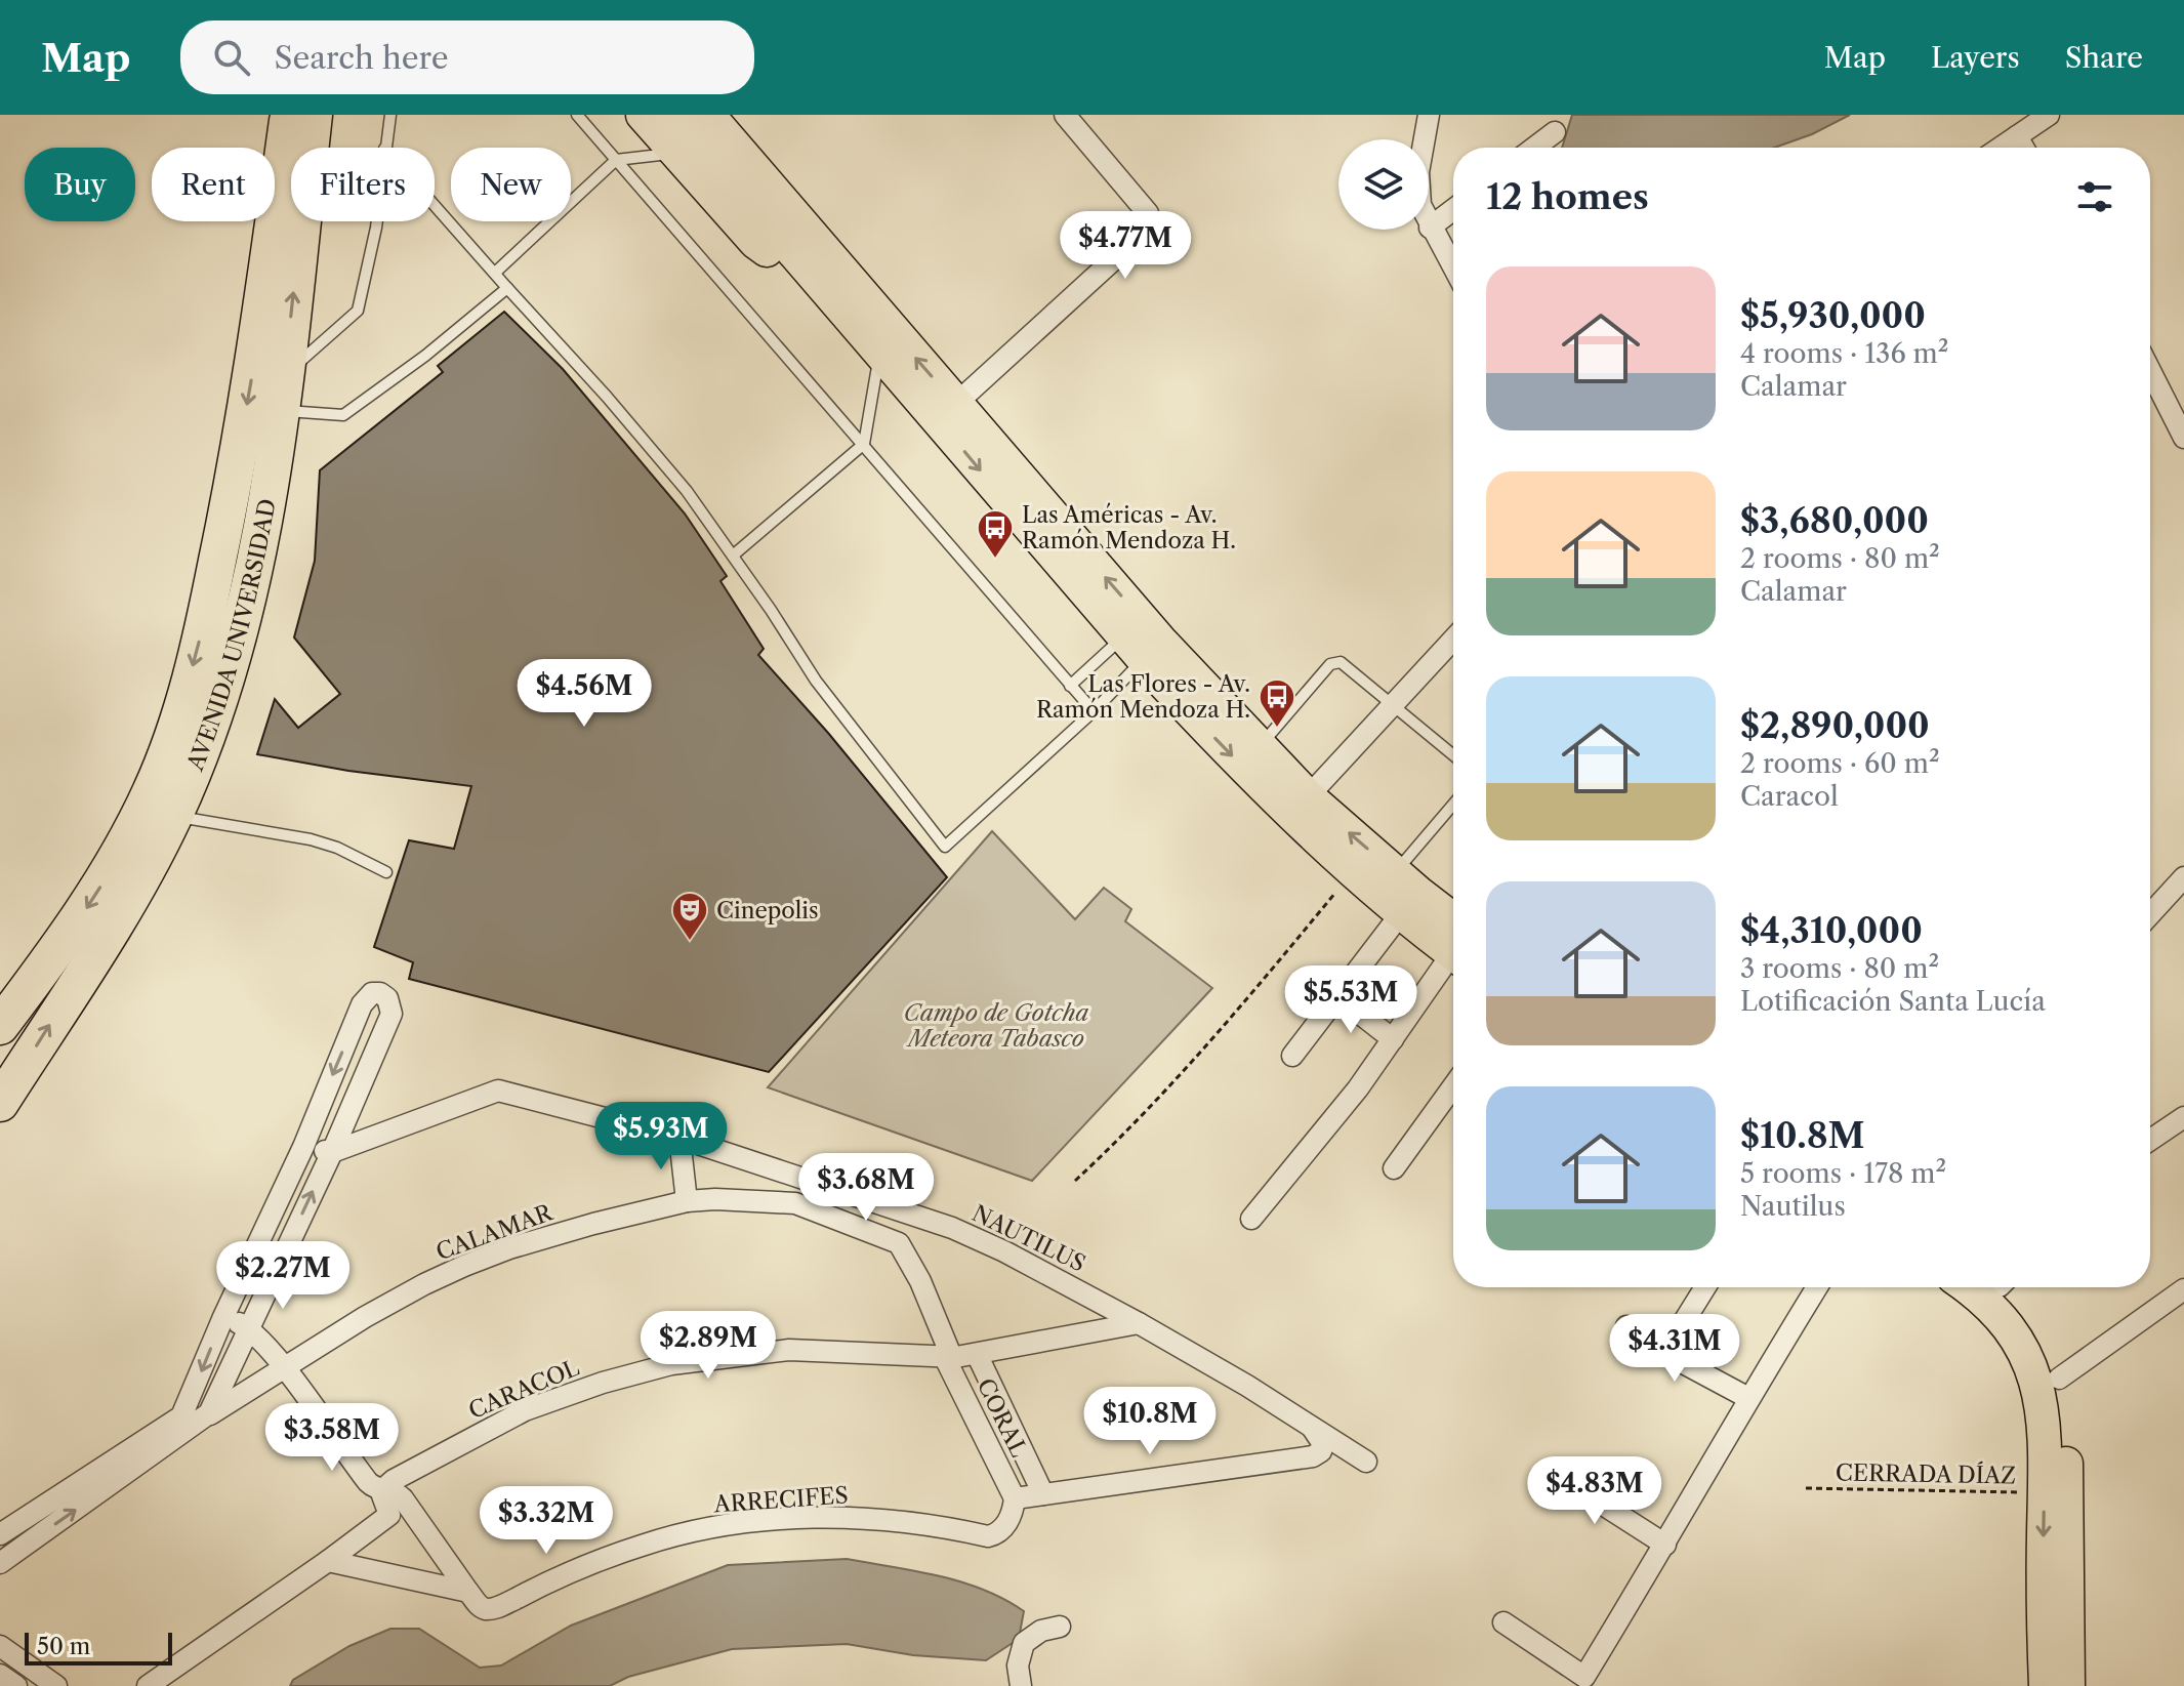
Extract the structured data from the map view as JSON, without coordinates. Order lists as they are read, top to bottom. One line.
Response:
{"streets":{"highway":["AVENIDA UNIVERSIDAD"],"street":["CALAMAR","NAUTILUS","CARACOL","CORAL","ARRECIFES"],"path":["CERRADA DÍAZ"]},"crossings":[["CALAMAR","CARACOL"],["CALAMAR","CORAL"],["NAUTILUS","CARACOL"],["CARACOL","CORAL"],["CORAL","ARRECIFES"]],"parks":["Campo de Gotcha Meteora Tabasco"],"places":{"bus stop":["Las Américas - Av. Ramón Mendoza H.","Las Flores - Av. Ramón Mendoza H."],"theatre":["Cinepolis"]},"scale_bar":"50 m","page":{"header":"Map","search":"Search here","nav":["Map","Layers","Share"],"chip":["Buy","Rent","Filters","New"],"heading":"12 homes","price":["$4.77M","$4.56M","$5.53M","$5.93M","$3.68M","$2.27M","$2.89M","$4.31M","$10.8M","$3.58M","$4.83M","$3.32M"],"list":[{"name":"$5,930,000","note":"4 rooms · 136 m² · Calamar"},{"name":"$3,680,000","note":"2 rooms · 80 m² · Calamar"},{"name":"$2,890,000","note":"2 rooms · 60 m² · Caracol"},{"name":"$4,310,000","note":"3 rooms · 80 m² · Lotificación Santa Lucía"},{"name":"$10.8M","note":"5 rooms · 178 m² · Nautilus"}],"scale":"50 m"}}
